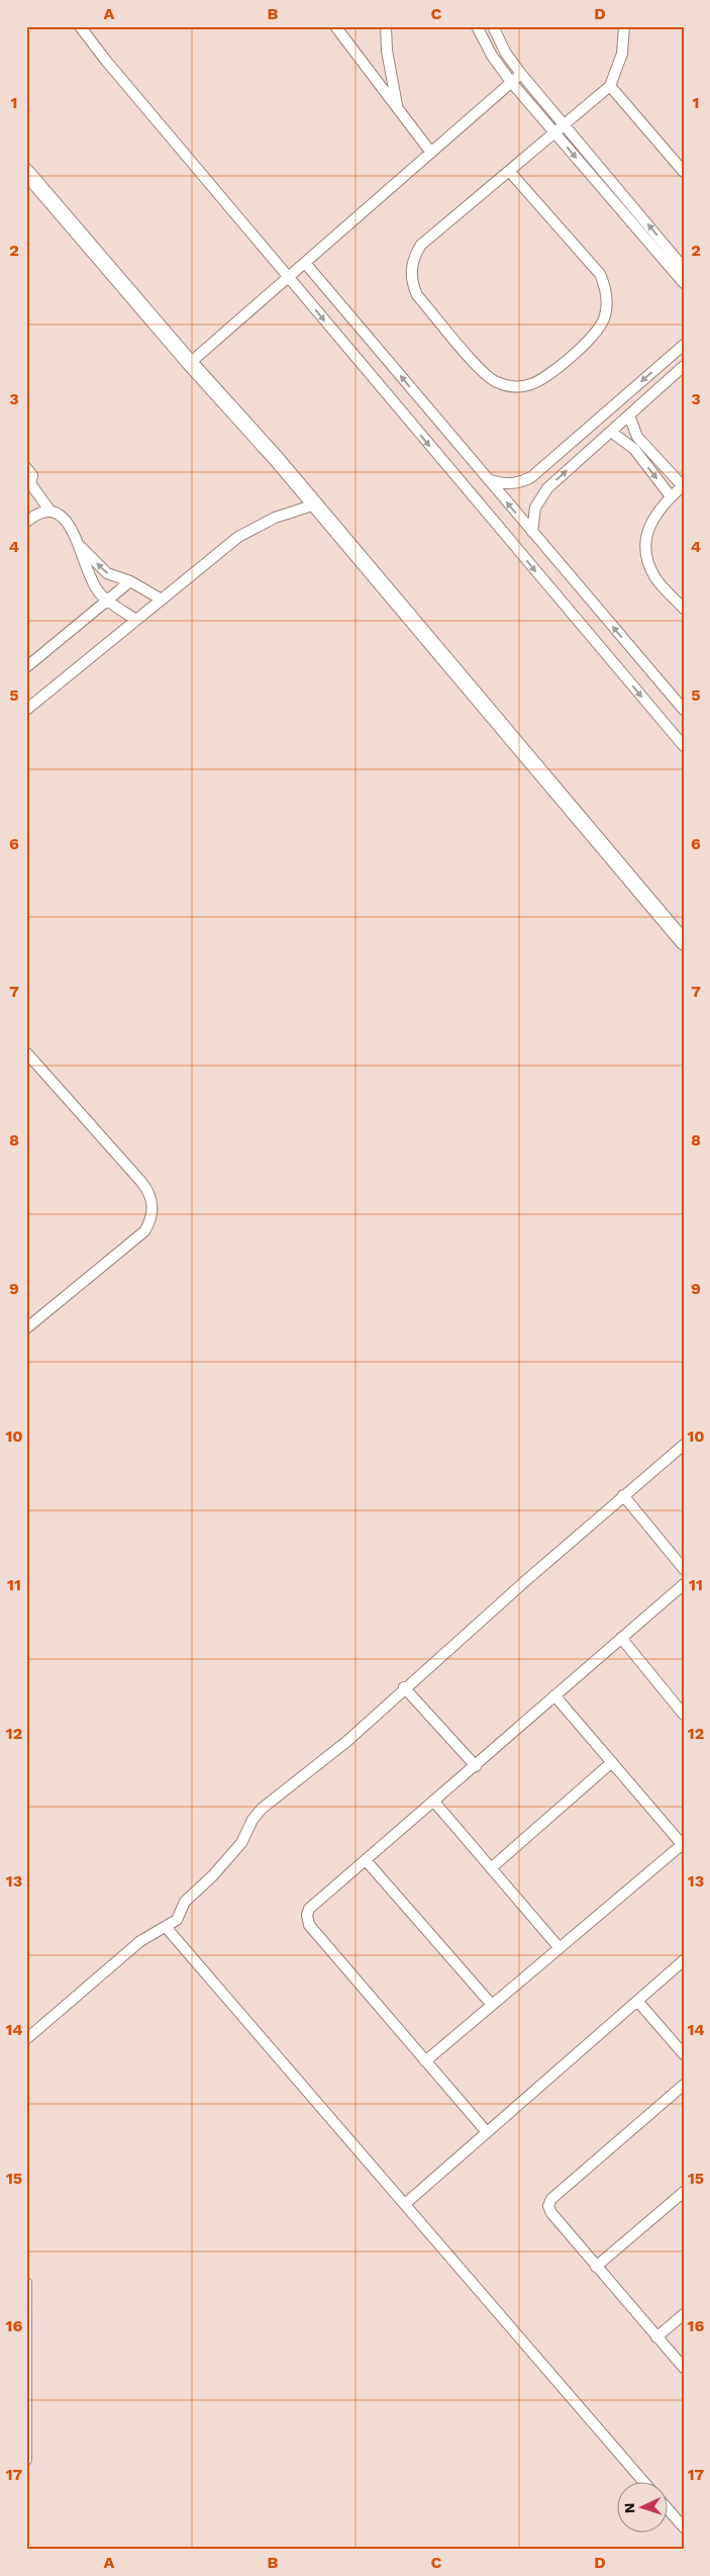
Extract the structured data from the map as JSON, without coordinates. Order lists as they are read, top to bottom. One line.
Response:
{"north":"left","grid":{"columns":["A","B","C","D"],"rows":["1","2","3","4","5","6","7","8","9","10","11","12","13","14","15","16","17"]}}
